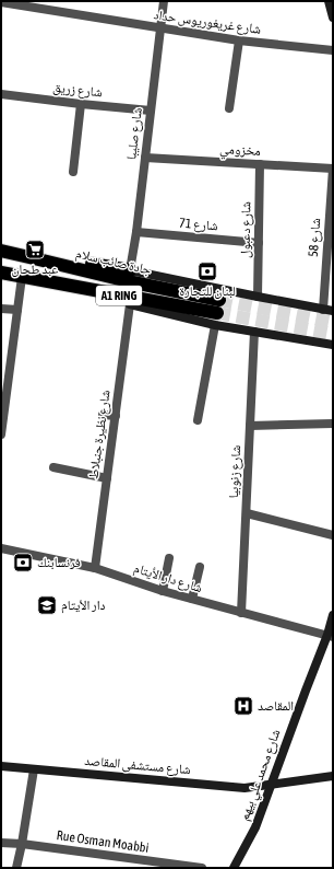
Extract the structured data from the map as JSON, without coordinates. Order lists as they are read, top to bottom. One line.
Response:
{"streets":{"highway":["جادة صائب سلام","A1 RING"],"street":["شارع غريغوريوس حداد","شارع زريق","شارع صليبا","مخزومي","شارع 71","شارع دعبول","شارع 58","شارع نظيرة جنبلاط","شارع زنوبيا","شارع دار الأيتام","شارع مستشفى المقاصد","شارع محمد علي بيهم","Rue Osman Moabbi"]},"crossings":[["شارع غريغوريوس حداد","شارع صليبا"],["شارع زريق","شارع صليبا"],["شارع صليبا","مخزومي"],["شارع صليبا","شارع 71"],["شارع صليبا","جادة صائب سلام"],["مخزومي","شارع دعبول"],["مخزومي","شارع 58"],["شارع 71","شارع دعبول"],["شارع دعبول","جادة صائب سلام"],["شارع 58","جادة صائب سلام"],["شارع نظيرة جنبلاط","شارع دار الأيتام"],["شارع زنوبيا","شارع دار الأيتام"],["شارع دار الأيتام","شارع محمد علي بيهم"],["شارع مستشفى المقاصد","شارع محمد علي بيهم"]],"places":{"supermarket":["عبد طحان"],"bank":["لبنان للتجارة","فرنسابنك"],"school or university":["دار الأيتام"],"hospital":["المقاصد"]}}
